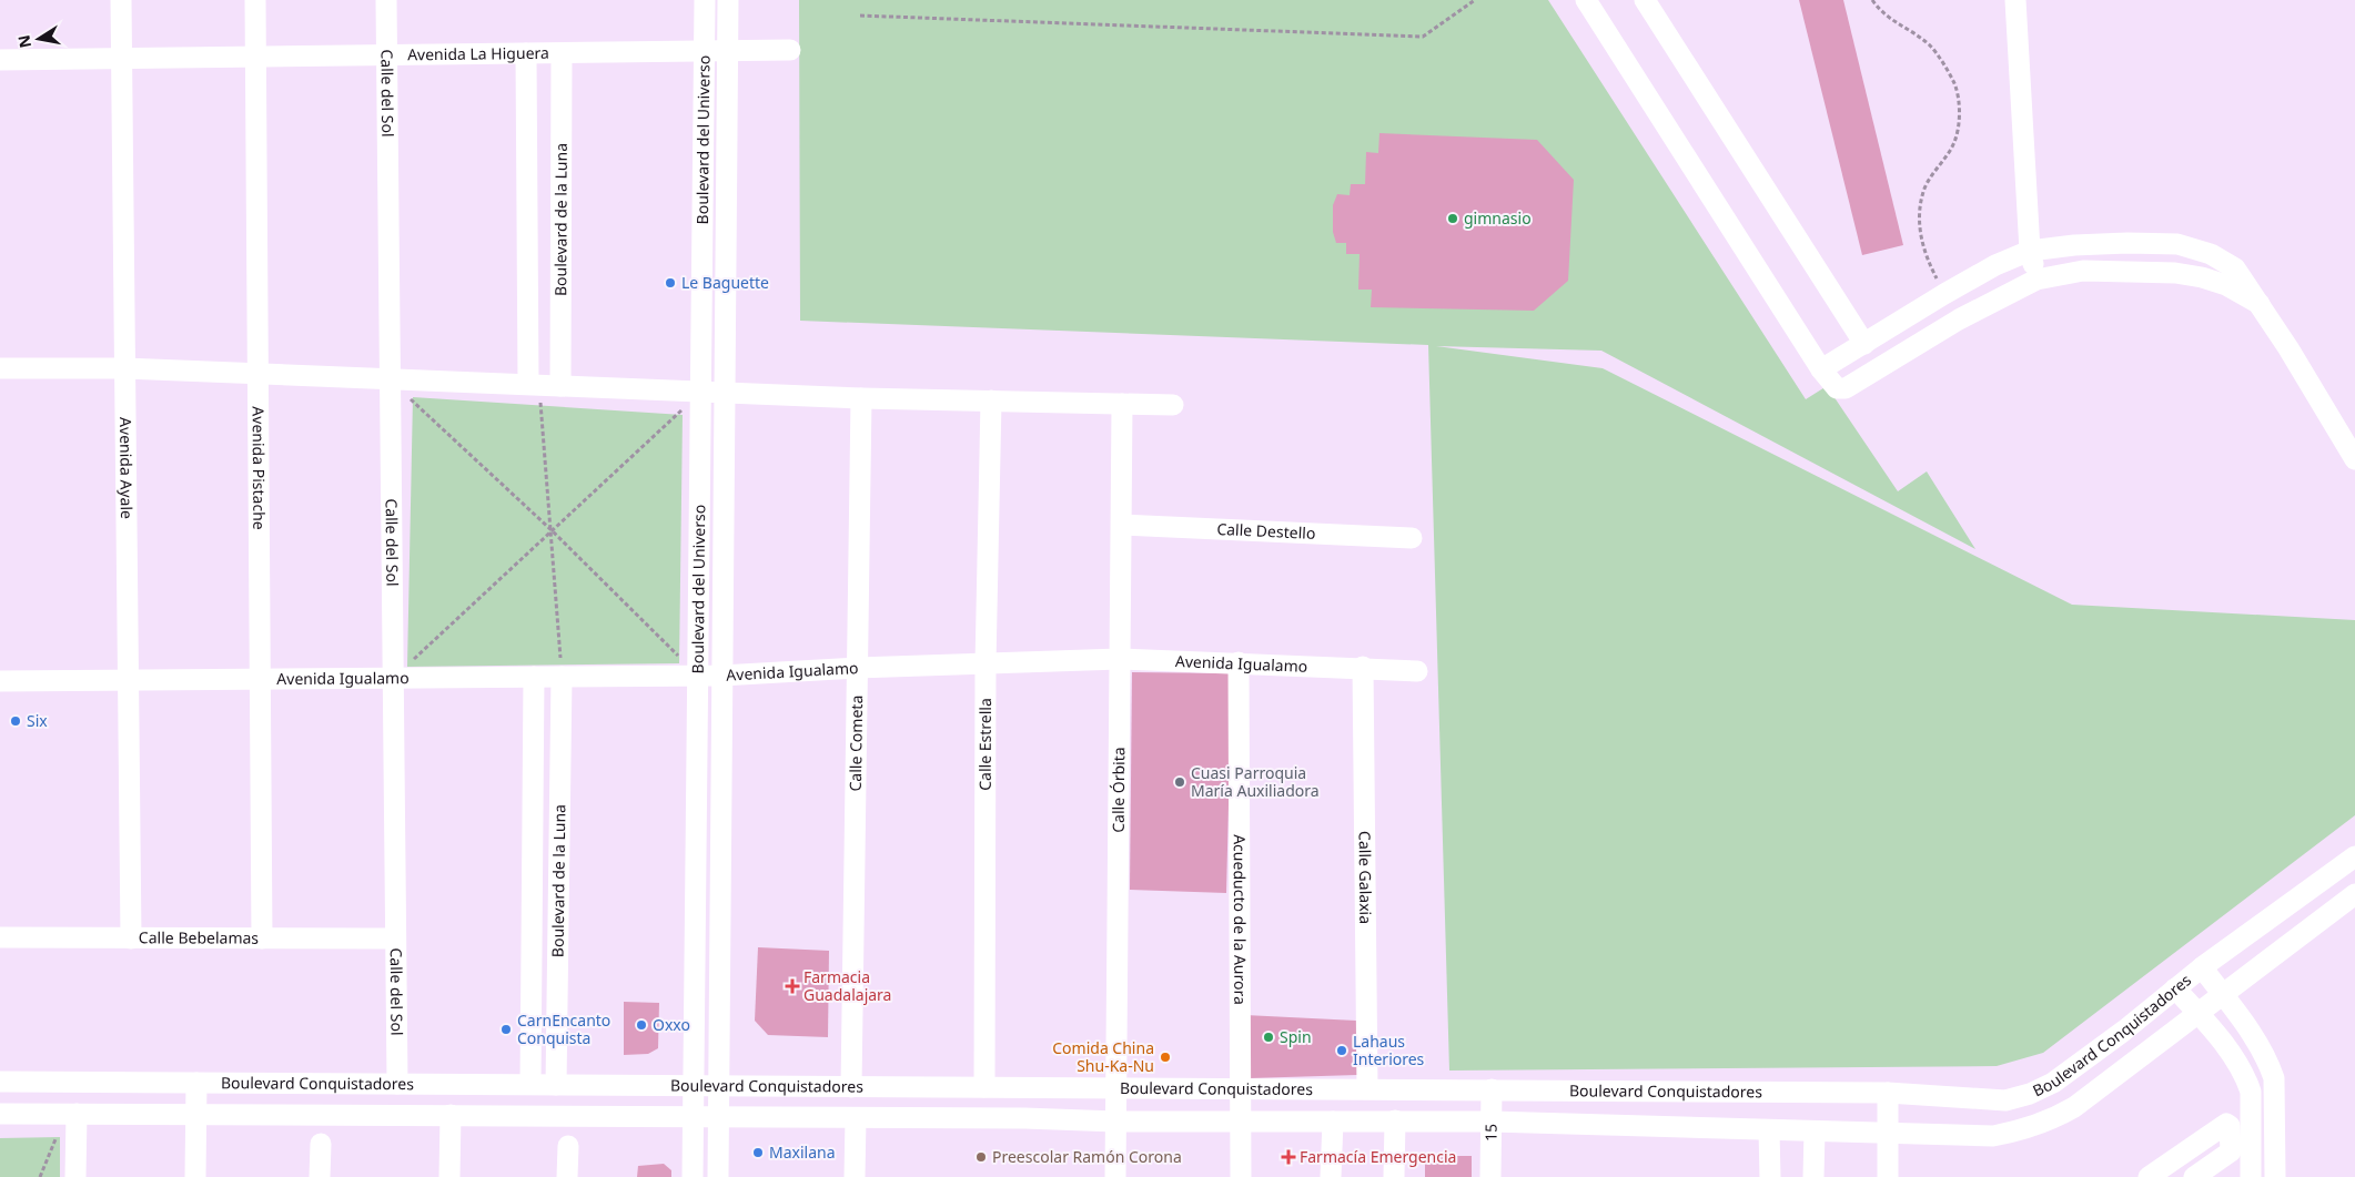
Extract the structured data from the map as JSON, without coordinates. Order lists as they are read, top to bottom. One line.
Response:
{"streets":{"street":["Avenida La Higuera","Calle del Sol","Boulevard del Universo","Boulevard de la Luna","Avenida Ayale","Avenida Pistache","Calle Destello","Avenida Igualamo","Calle Cometa","Calle Estrella","Calle Órbita","Calle Galaxia","Acueducto de la Aurora","Calle Bebelamas","Boulevard Conquistadores","15"]},"crossings":[["Avenida La Higuera","Calle del Sol"],["Avenida La Higuera","Boulevard del Universo"],["Avenida La Higuera","Boulevard de la Luna"],["Avenida La Higuera","Avenida Ayale"],["Avenida La Higuera","Avenida Pistache"],["Calle del Sol","Avenida Igualamo"],["Calle del Sol","Calle Bebelamas"],["Calle del Sol","Boulevard Conquistadores"],["Boulevard del Universo","Avenida Igualamo"],["Boulevard del Universo","Boulevard Conquistadores"],["Boulevard de la Luna","Avenida Igualamo"],["Boulevard de la Luna","Boulevard Conquistadores"],["Avenida Ayale","Avenida Igualamo"],["Avenida Ayale","Calle Bebelamas"],["Avenida Pistache","Avenida Igualamo"],["Avenida Pistache","Calle Bebelamas"],["Calle Destello","Calle Órbita"],["Avenida Igualamo","Calle Cometa"],["Avenida Igualamo","Calle Estrella"],["Avenida Igualamo","Calle Órbita"],["Avenida Igualamo","Calle Galaxia"],["Avenida Igualamo","Acueducto de la Aurora"],["Calle Cometa","Boulevard Conquistadores"],["Calle Estrella","Boulevard Conquistadores"],["Calle Órbita","Boulevard Conquistadores"],["Calle Galaxia","Boulevard Conquistadores"],["Acueducto de la Aurora","Boulevard Conquistadores"],["Boulevard Conquistadores","15"]],"places":{"other":["gimnasio","Le Baguette","Six","Cuasi Parroquia María Auxiliadora","Oxxo","CarnEncanto Conquista","Spin","Lahaus Interiores","Comida China Shu-Ka-Nu","Maxilana","Preescolar Ramón Corona"],"health":["Farmacia Guadalajara","Farmacía Emergencia"]},"north":"left"}
